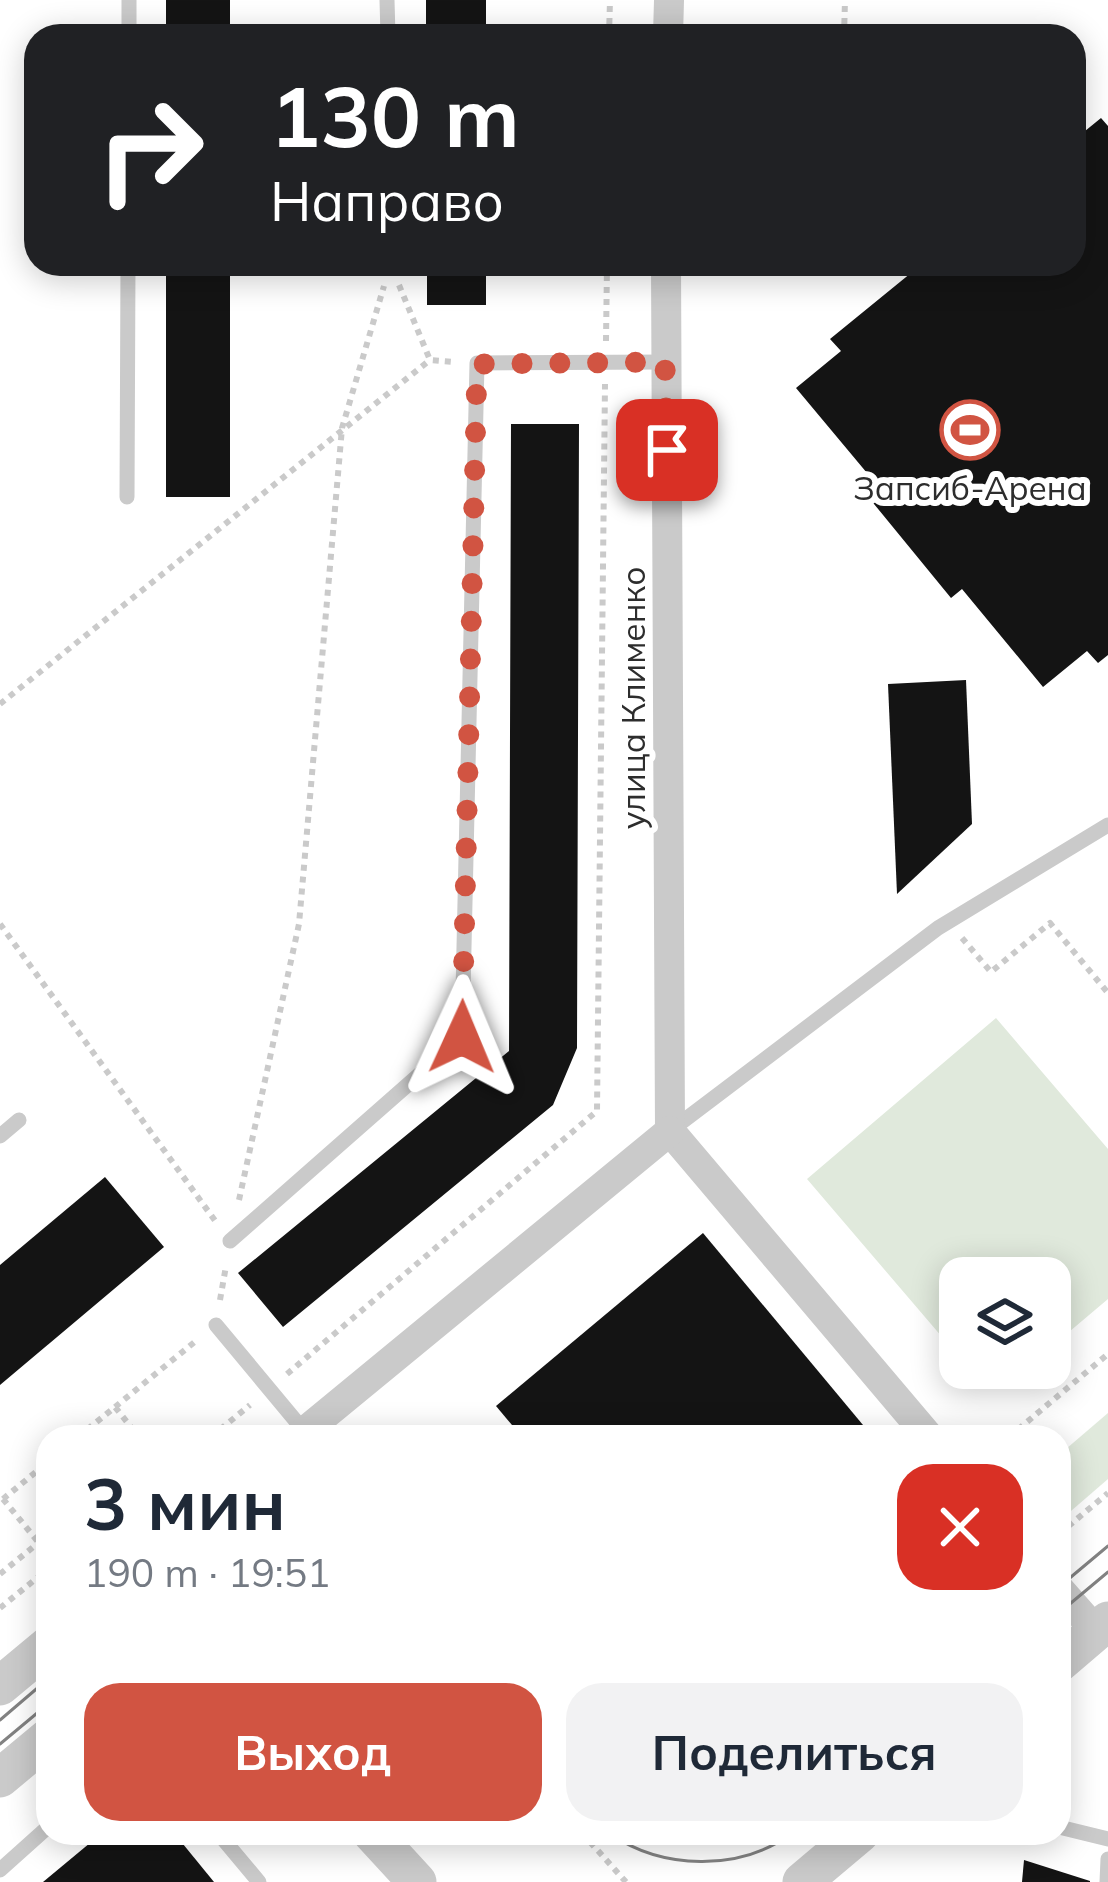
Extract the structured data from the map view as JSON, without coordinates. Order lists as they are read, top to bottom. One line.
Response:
{"streets":{"street":["улица Клименко"]},"places":{"sports":["Запсиб-Арена"]},"page":{"turn":["130 m","Направо"],"heading":["3 мин","190 m · 19:51"],"buttons":["Выход","Поделиться"]}}
